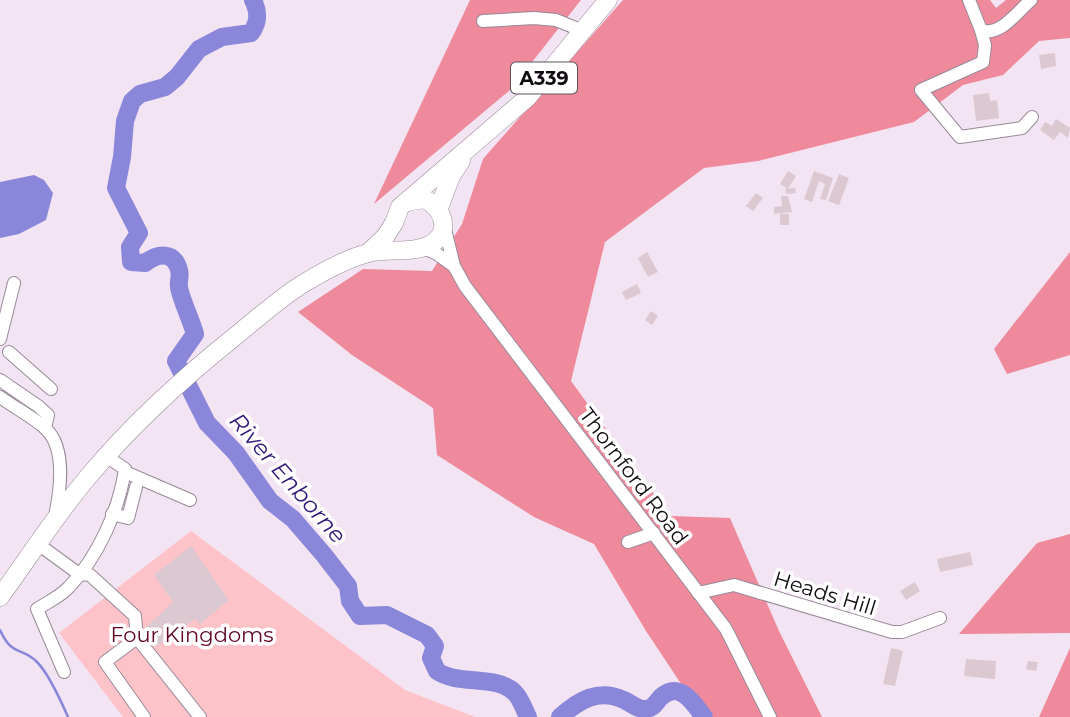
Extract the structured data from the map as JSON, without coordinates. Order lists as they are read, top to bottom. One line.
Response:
{"streets":{"highway":["A339"],"street":["Thornford Road","Heads Hill"]},"crossings":[["A339","Thornford Road"],["Thornford Road","Heads Hill"]],"water":["River Enborne"],"parks":["Four Kingdoms"]}
